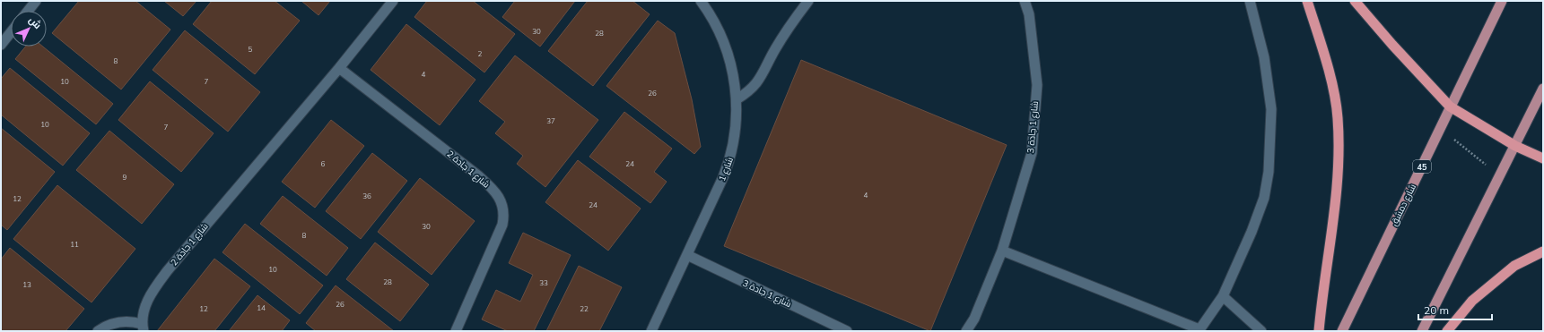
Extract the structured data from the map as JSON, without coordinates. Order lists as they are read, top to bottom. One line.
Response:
{"streets":{"main road":["45","شارع دمشق"],"street":["شارع 1 جادة 3","شارع 1 جادة 2","شارع 1"]},"crossings":[["شارع 1 جادة 3","شارع 1"]],"house_numbers":["30","28","5","2","8","4","10","7","26","37","10","7","6","24","9","4","36","12","24","30","8","11","10","28","33","13","26","14","12","22"],"scale_bar":"20 m","north":"top right"}
